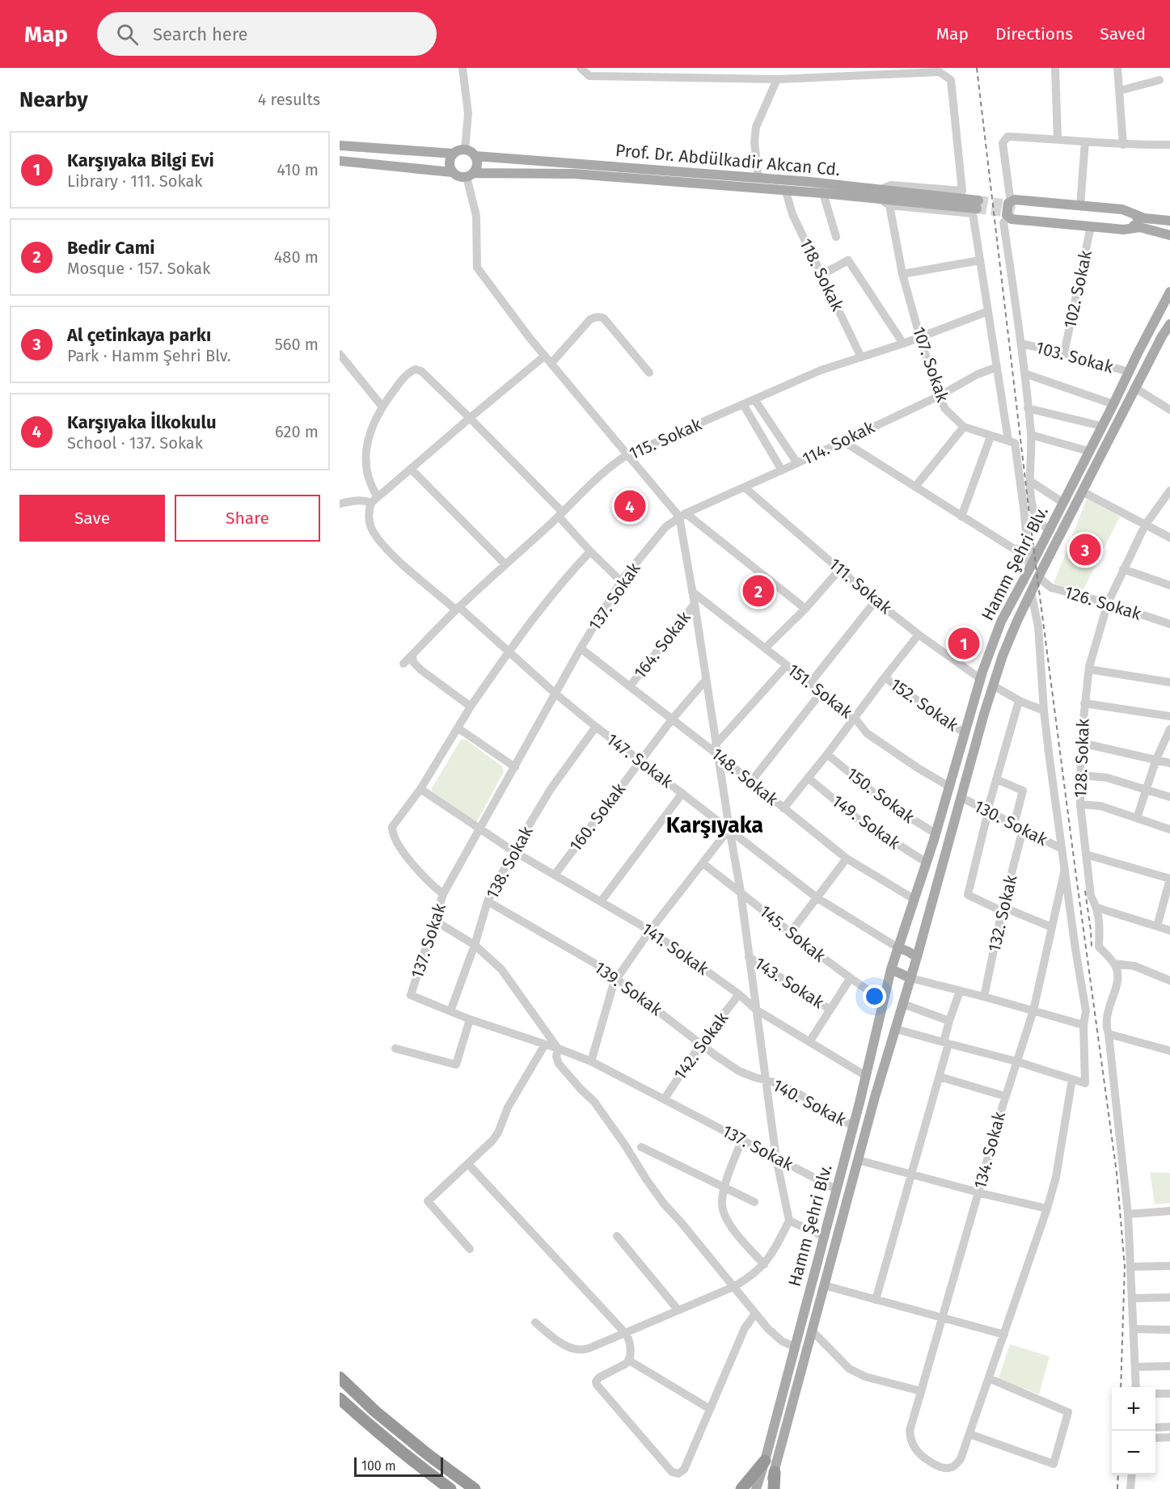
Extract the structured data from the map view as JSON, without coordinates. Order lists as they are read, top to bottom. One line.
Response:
{"streets":{"main road":["Prof. Dr. Abdülkadir Akcan Cd.","Hamm Şehri Blv."],"street":["118. Sokak","102. Sokak","103. Sokak","107. Sokak","115. Sokak","114. Sokak","111. Sokak","137. Sokak","126. Sokak","164. Sokak","151. Sokak","152. Sokak","128. Sokak","147. Sokak","148. Sokak","150. Sokak","160. Sokak","149. Sokak","130. Sokak","138. Sokak","132. Sokak","145. Sokak","141. Sokak","143. Sokak","139. Sokak","142. Sokak","140. Sokak","134. Sokak"]},"crossings":[["Prof. Dr. Abdülkadir Akcan Cd.","118. Sokak"],["118. Sokak","115. Sokak"],["102. Sokak","103. Sokak"],["103. Sokak","Hamm Şehri Blv."],["107. Sokak","115. Sokak"],["107. Sokak","114. Sokak"],["115. Sokak","147. Sokak"],["114. Sokak","111. Sokak"],["114. Sokak","137. Sokak"],["Hamm Şehri Blv.","111. Sokak"],["Hamm Şehri Blv.","137. Sokak"],["Hamm Şehri Blv.","126. Sokak"],["Hamm Şehri Blv.","151. Sokak"],["Hamm Şehri Blv.","152. Sokak"],["Hamm Şehri Blv.","147. Sokak"],["Hamm Şehri Blv.","148. Sokak"],["Hamm Şehri Blv.","150. Sokak"],["Hamm Şehri Blv.","149. Sokak"],["Hamm Şehri Blv.","130. Sokak"],["Hamm Şehri Blv.","145. Sokak"],["Hamm Şehri Blv.","141. Sokak"],["Hamm Şehri Blv.","140. Sokak"],["137. Sokak","147. Sokak"],["137. Sokak","148. Sokak"],["137. Sokak","138. Sokak"],["137. Sokak","141. Sokak"],["137. Sokak","142. Sokak"],["126. Sokak","128. Sokak"],["164. Sokak","148. Sokak"],["147. Sokak","160. Sokak"],["147. Sokak","138. Sokak"],["148. Sokak","160. Sokak"],["160. Sokak","141. Sokak"],["130. Sokak","132. Sokak"],["138. Sokak","141. Sokak"],["138. Sokak","139. Sokak"],["141. Sokak","142. Sokak"],["139. Sokak","142. Sokak"],["139. Sokak","140. Sokak"]],"districts":["Karşıyaka"],"scale_bar":"100 m","page":{"header":"Map","search":"Search here","nav":["Map","Directions","Saved"],"heading":["Nearby","4 results"],"list":[{"mark":"1","name":"Karşıyaka Bilgi Evi","note":"Library · 111. Sokak","value":"410 m"},{"mark":"2","name":"Bedir Cami","note":"Mosque · 157. Sokak","value":"480 m"},{"mark":"3","name":"Al çetinkaya parkı","note":"Park · Hamm Şehri Blv.","value":"560 m"},{"mark":"4","name":"Karşıyaka İlkokulu","note":"School · 137. Sokak","value":"620 m"}],"buttons":["Save","Share"],"pins":["4","3","2","1"],"map_buttons":["+","−"],"scale":"100 m"}}
